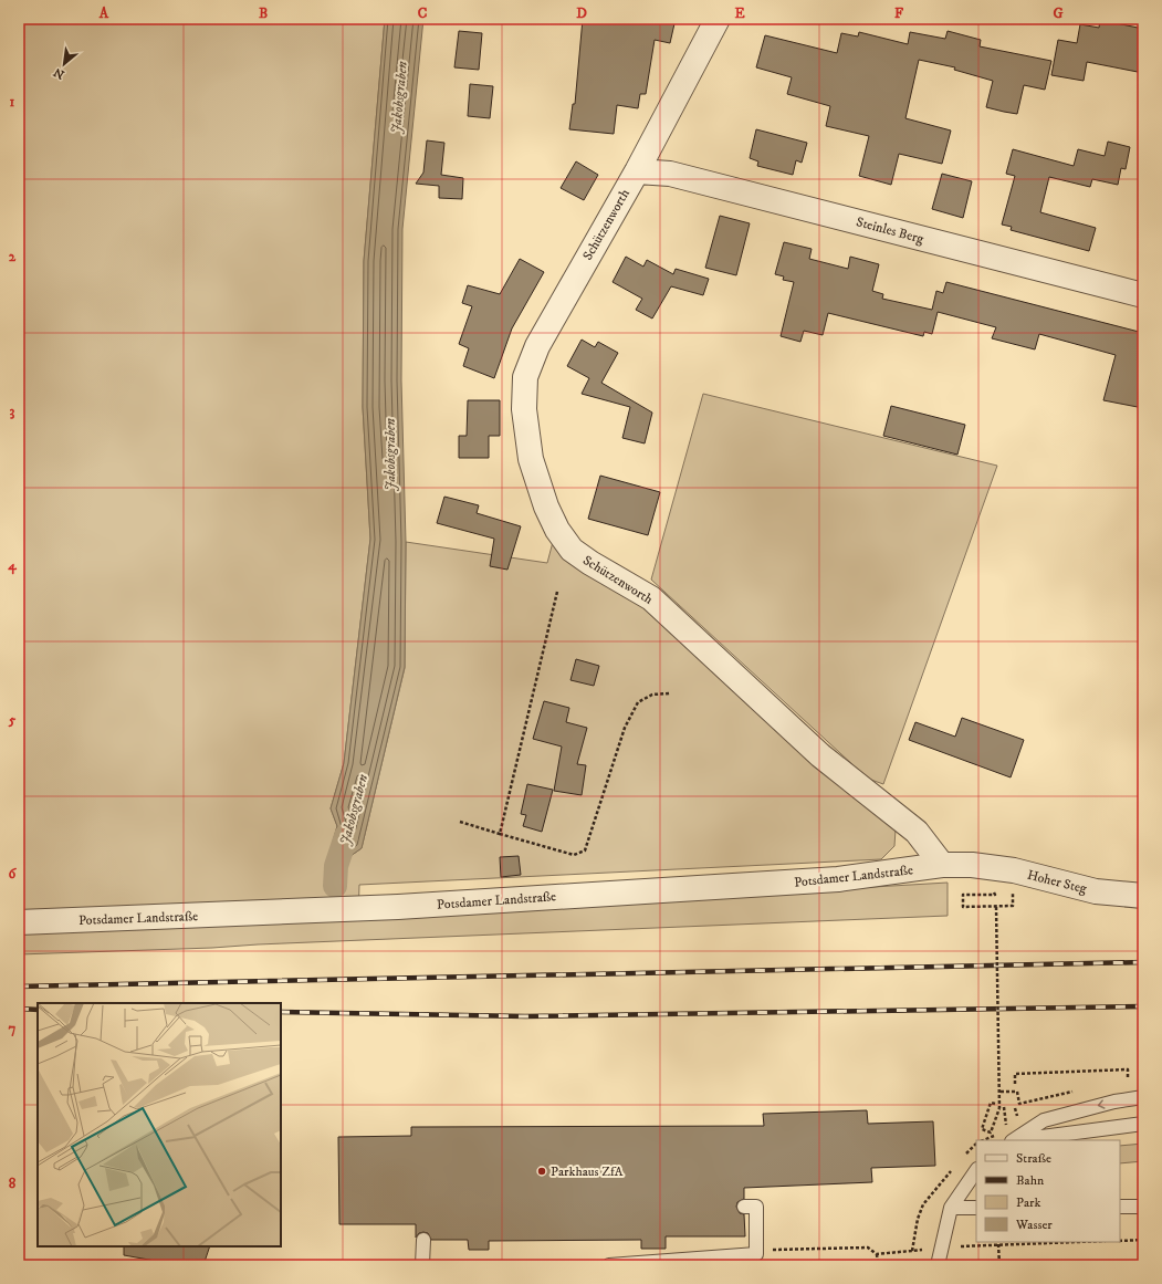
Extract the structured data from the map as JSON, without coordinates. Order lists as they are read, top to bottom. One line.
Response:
{"streets":{"street":["Schützenworth","Steinles Berg","Potsdamer Landstraße","Hoher Steg"]},"crossings":[["Schützenworth","Steinles Berg"],["Schützenworth","Potsdamer Landstraße"],["Potsdamer Landstraße","Hoher Steg"]],"water":["Jakobsgraben"],"places":["Parkhaus ZfA"],"legend":["Straße","Bahn","Park","Wasser"],"north":"bottom left","grid":{"columns":["A","B","C","D","E","F","G"],"rows":["1","2","3","4","5","6","7","8"]}}
